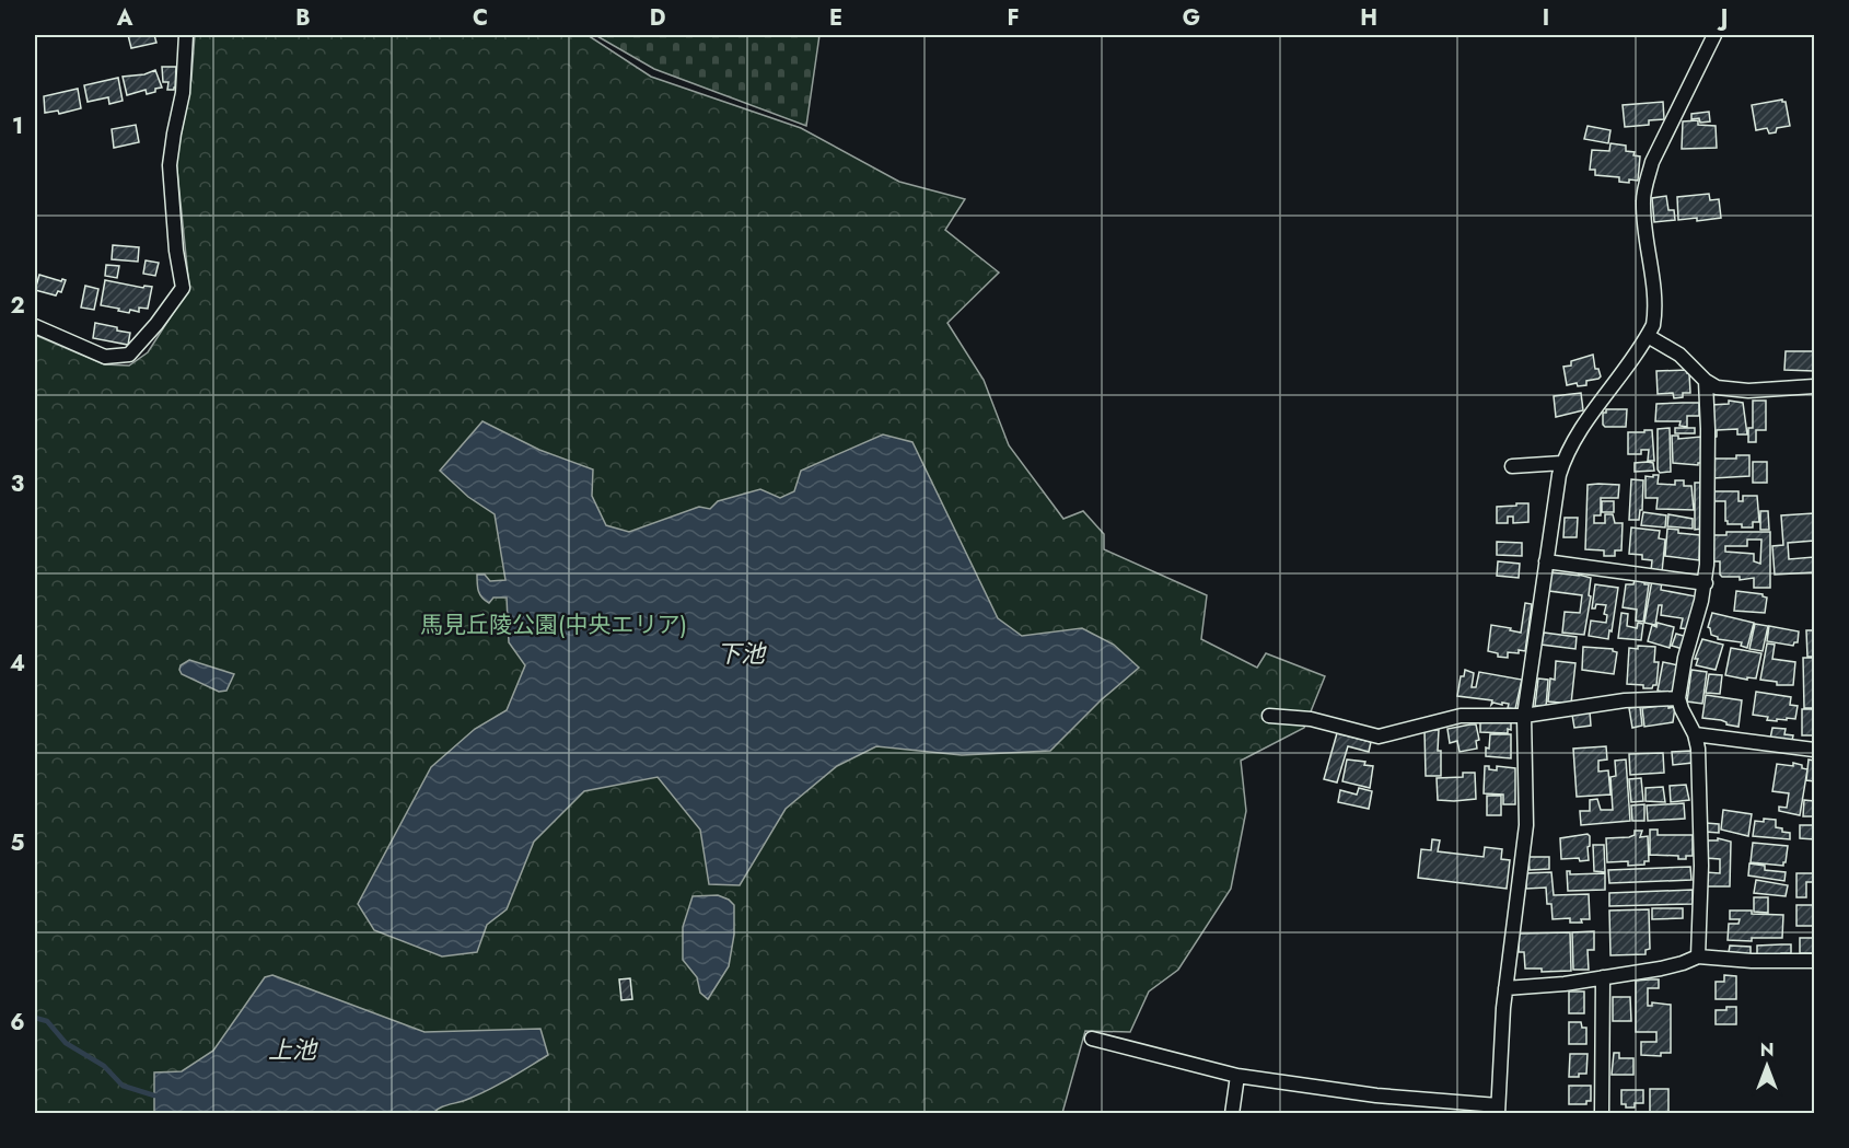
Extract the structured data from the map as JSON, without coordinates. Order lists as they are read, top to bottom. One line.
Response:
{"water":["下池","上池"],"parks":["馬見丘陵公園(中央エリア)"],"north":"top","grid":{"columns":["A","B","C","D","E","F","G","H","I","J"],"rows":["1","2","3","4","5","6"]}}
